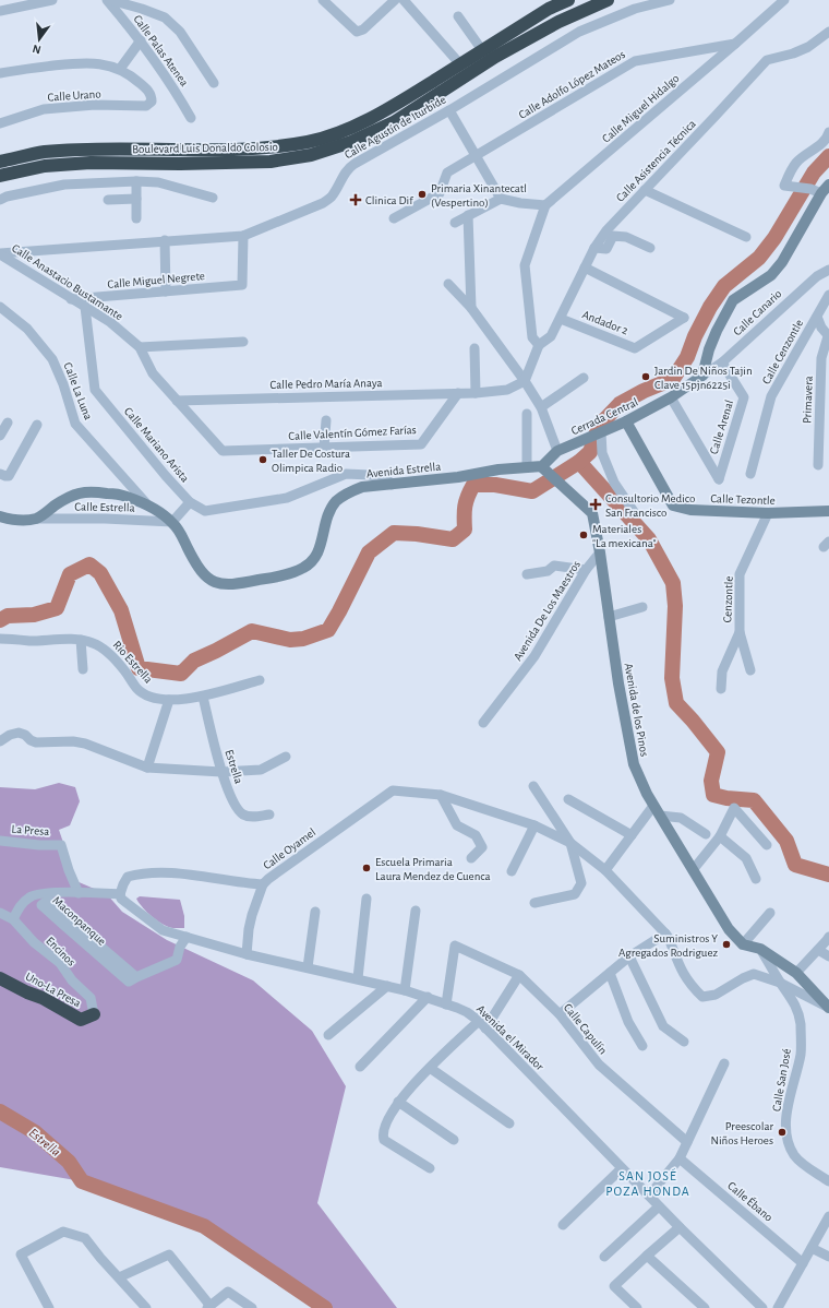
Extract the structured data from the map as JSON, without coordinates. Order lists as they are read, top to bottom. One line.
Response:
{"streets":{"highway":["Boulevard Luis Donaldo Colosio","Uno-La Presa"],"street":["Calle Palas Atenea","Calle Adolfo López Mateos","Calle Urano","Calle Miguel Hidalgo","Calle Agustín de Iturbide","Calle Asistencia Técnica","Calle Miguel Negrete","Calle Anastacio Bustamante","Calle Canario","Andador 2","Calle Cenzontle","Calle Pedro María Anaya","Calle La Luna","Primavera","Cerrada Central","Calle Arenal","Calle Valentín Gómez Farías","Calle Mariano Arista","Avenida Estrella","Calle Tezontle","Calle Estrella","Cenzontle","Avenida De Los Maestros","Rio Estrella","Avenida de los Pinos","Estrella","La Presa","Calle Oyamel","Maconpanque","Encinos","Calle Capulín","Avenida el Mirador","Calle San José","Calle Ébano"]},"crossings":[["Calle Adolfo López Mateos","Calle Miguel Hidalgo"],["Calle Agustín de Iturbide","Calle Miguel Negrete"],["Calle Agustín de Iturbide","Calle Anastacio Bustamante"],["Calle Asistencia Técnica","Andador 2"],["Calle Miguel Negrete","Calle Anastacio Bustamante"],["Calle Anastacio Bustamante","Calle Pedro María Anaya"],["Calle Anastacio Bustamante","Calle Valentín Gómez Farías"],["Calle Anastacio Bustamante","Calle Mariano Arista"],["Calle Canario","Cerrada Central"],["Calle Canario","Calle Arenal"],["Calle Pedro María Anaya","Calle Valentín Gómez Farías"],["Calle La Luna","Avenida Estrella"],["Cerrada Central","Calle Arenal"],["Cerrada Central","Avenida Estrella"],["Cerrada Central","Calle Tezontle"],["Cerrada Central","Avenida de los Pinos"],["Calle Mariano Arista","Avenida Estrella"],["Avenida Estrella","Calle Estrella"],["Avenida Estrella","Avenida de los Pinos"],["Calle Tezontle","Cenzontle"],["Avenida De Los Maestros","Avenida de los Pinos"],["Rio Estrella","Estrella"],["Calle Oyamel","Avenida el Mirador"],["Encinos","Uno-La Presa"],["Calle Capulín","Avenida el Mirador"]],"districts":["SAN JOSÉ POZA HONDA"],"water":["Estrella"],"places":{"other":["Primaria Xinantecatl (Vespertino)","Jardin De Niños Tajin Clave 15pjn6225i","Taller De Costura Olimpica Radio","Materiales \"La mexicana\"","Escuela Primaria Laura Mendez de Cuenca","Suministros Y Agregados Rodriguez","Preescolar Niños Heroes"],"health":["Clinica Dif","Consultorio Medico San Francisco"]},"north":"bottom"}
